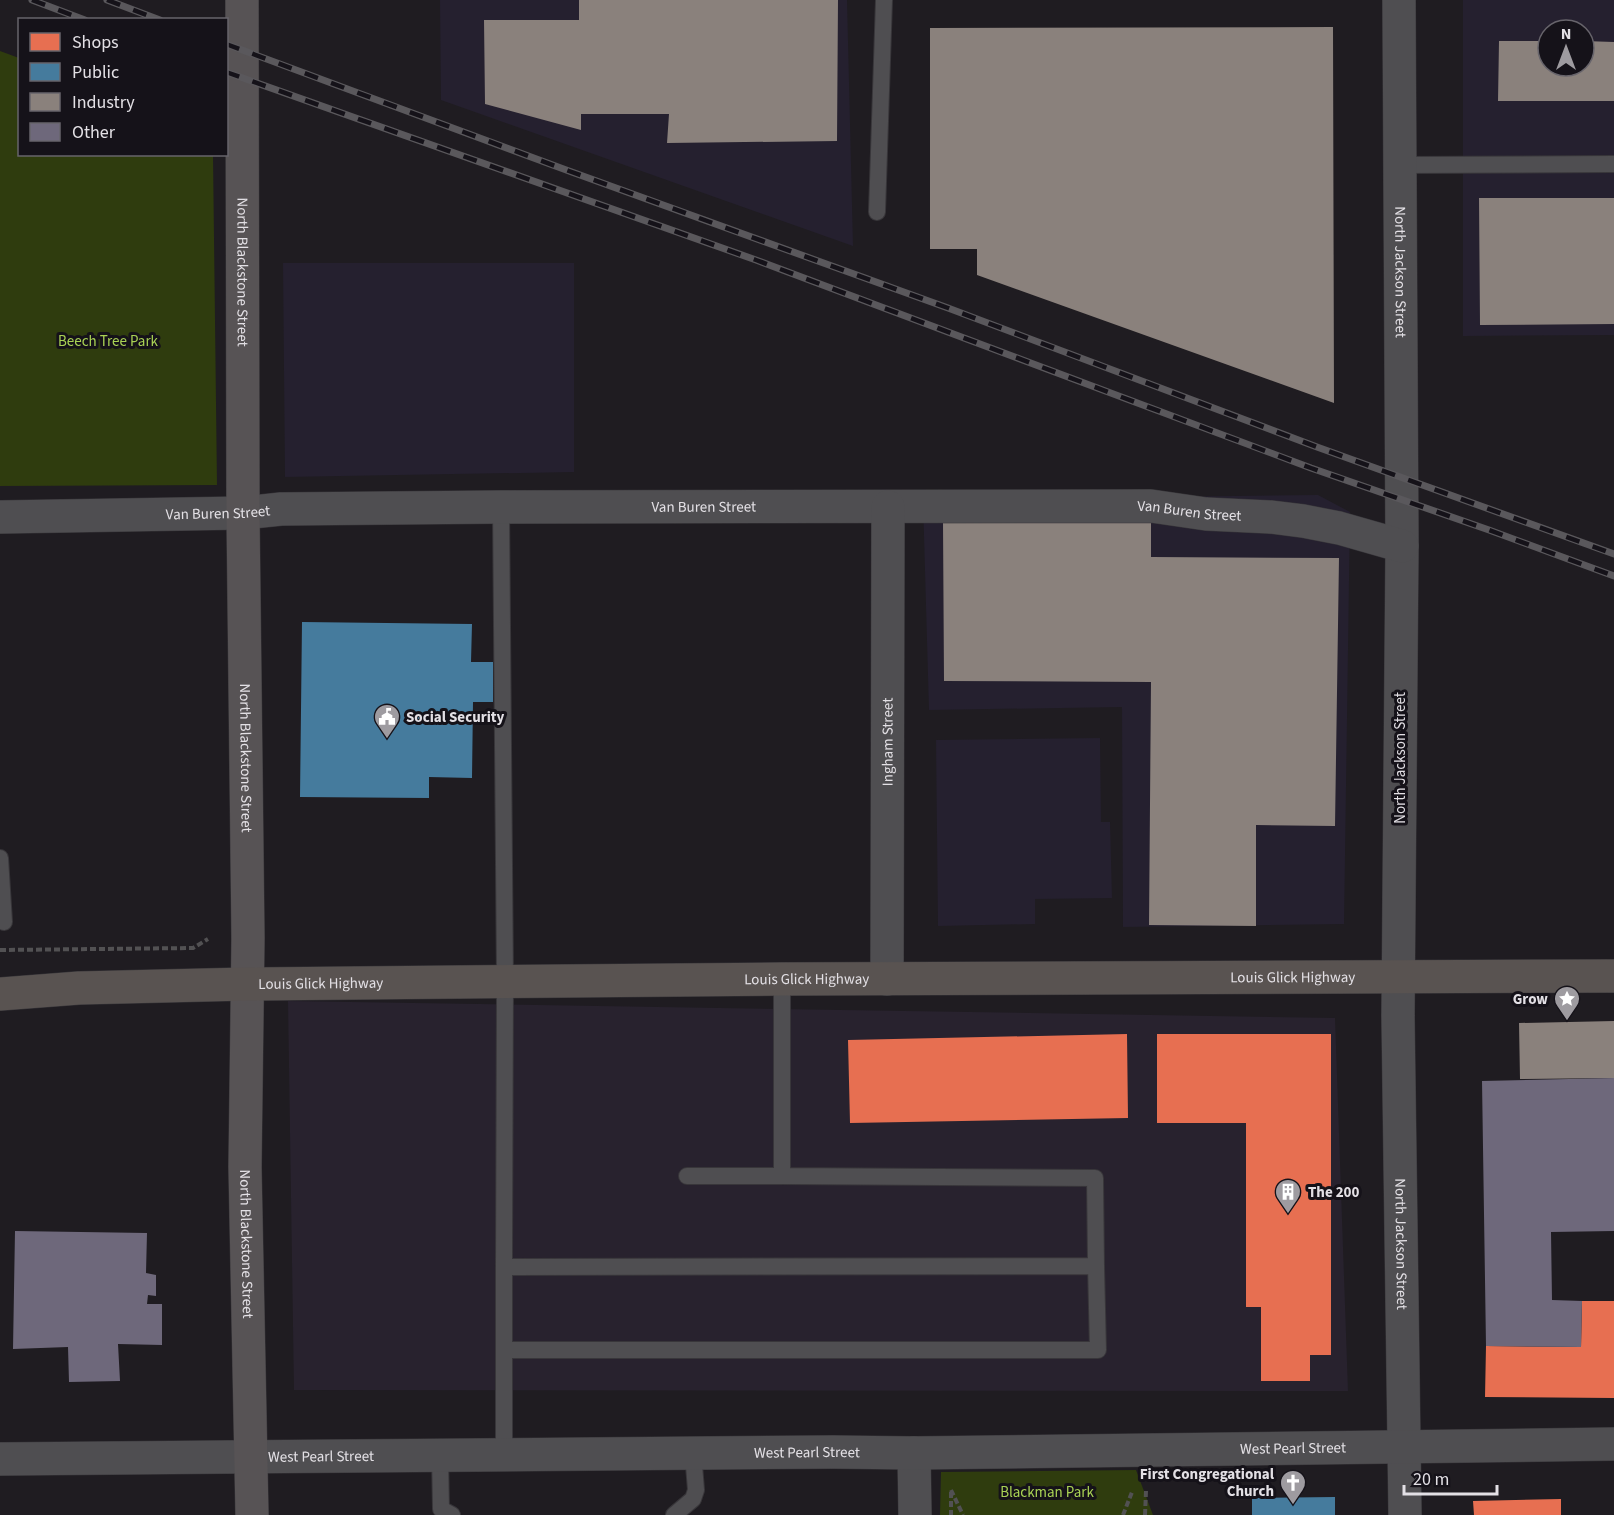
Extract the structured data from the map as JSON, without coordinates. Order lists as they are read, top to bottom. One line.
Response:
{"streets":{"main road":["North Blackstone Street","Louis Glick Highway"],"street":["North Jackson Street","Van Buren Street","Ingham Street","West Pearl Street"]},"crossings":[["North Blackstone Street","Van Buren Street"],["North Blackstone Street","Louis Glick Highway"],["North Blackstone Street","West Pearl Street"],["North Jackson Street","Van Buren Street"],["North Jackson Street","Louis Glick Highway"],["North Jackson Street","West Pearl Street"],["Van Buren Street","Ingham Street"],["Ingham Street","Louis Glick Highway"]],"parks":["Beech Tree Park","Blackman Park"],"places":{"public building":["Social Security"],"place":["Grow"],"building":["The 200"],"church":["First Congregational Church"]},"legend":["Shops","Public","Industry","Other"],"scale_bar":"20 m","north":"top"}
